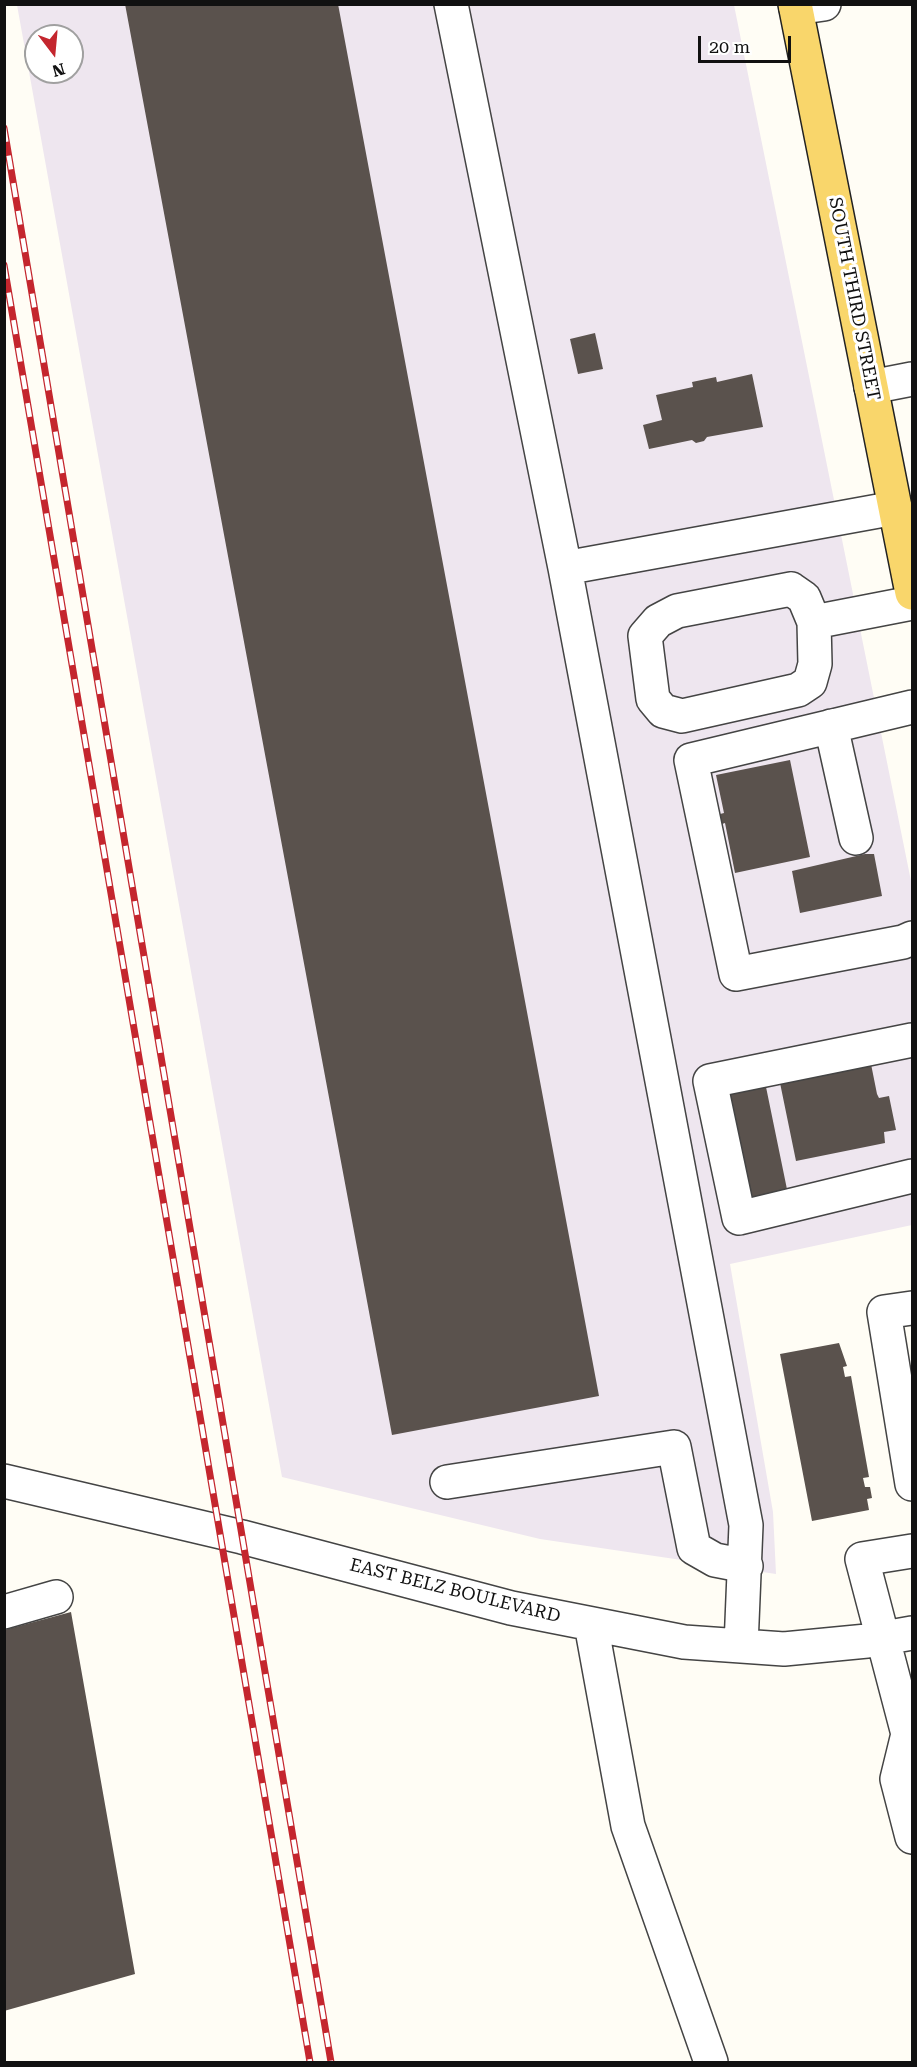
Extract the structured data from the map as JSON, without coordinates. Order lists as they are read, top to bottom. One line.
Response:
{"streets":{"main road":["SOUTH THIRD STREET"],"street":["EAST BELZ BOULEVARD"]},"scale_bar":"20 m","north":"bottom"}
